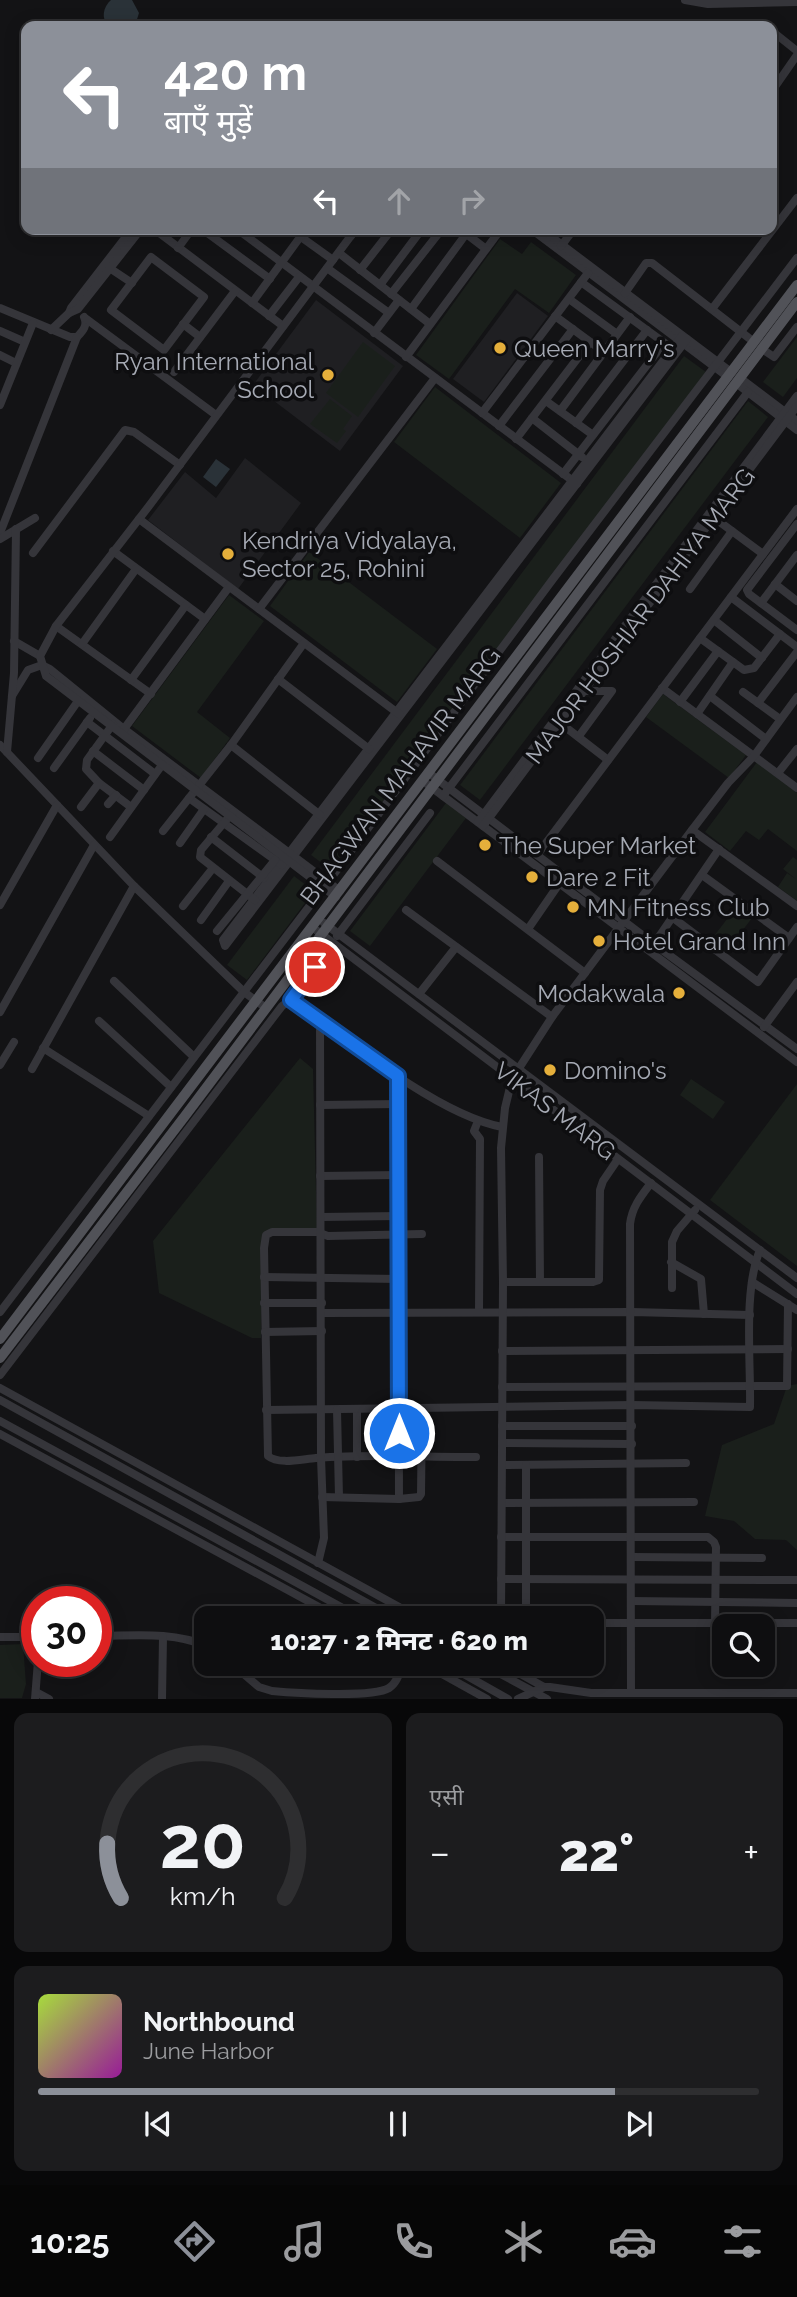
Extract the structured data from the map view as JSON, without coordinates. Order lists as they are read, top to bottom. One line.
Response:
{"streets":{"main road":["BHAGWAN MAHAVIR MARG"],"street":["MAJOR HOSHIAR DAHIYA MARG","VIKAS MARG"]},"crossings":[["BHAGWAN MAHAVIR MARG","VIKAS MARG"]],"places":["Queen Marry's","Ryan International School","Kendriya Vidyalaya, Sector 25, Rohini","The Super Market","Dare 2 Fit","MN Fitness Club","Hotel Grand Inn","Modakwala","Domino's"],"page":{"turn":["420 m","बाएँ मुड़ें"],"limit":"30","trip":"10:27 · 2 मिनट · 620 m","tile":"एसी","heat":["−","22°","+"],"song":["Northbound","June Harbor"],"tabs":"10:25","gauge":["20","km/h"]}}
